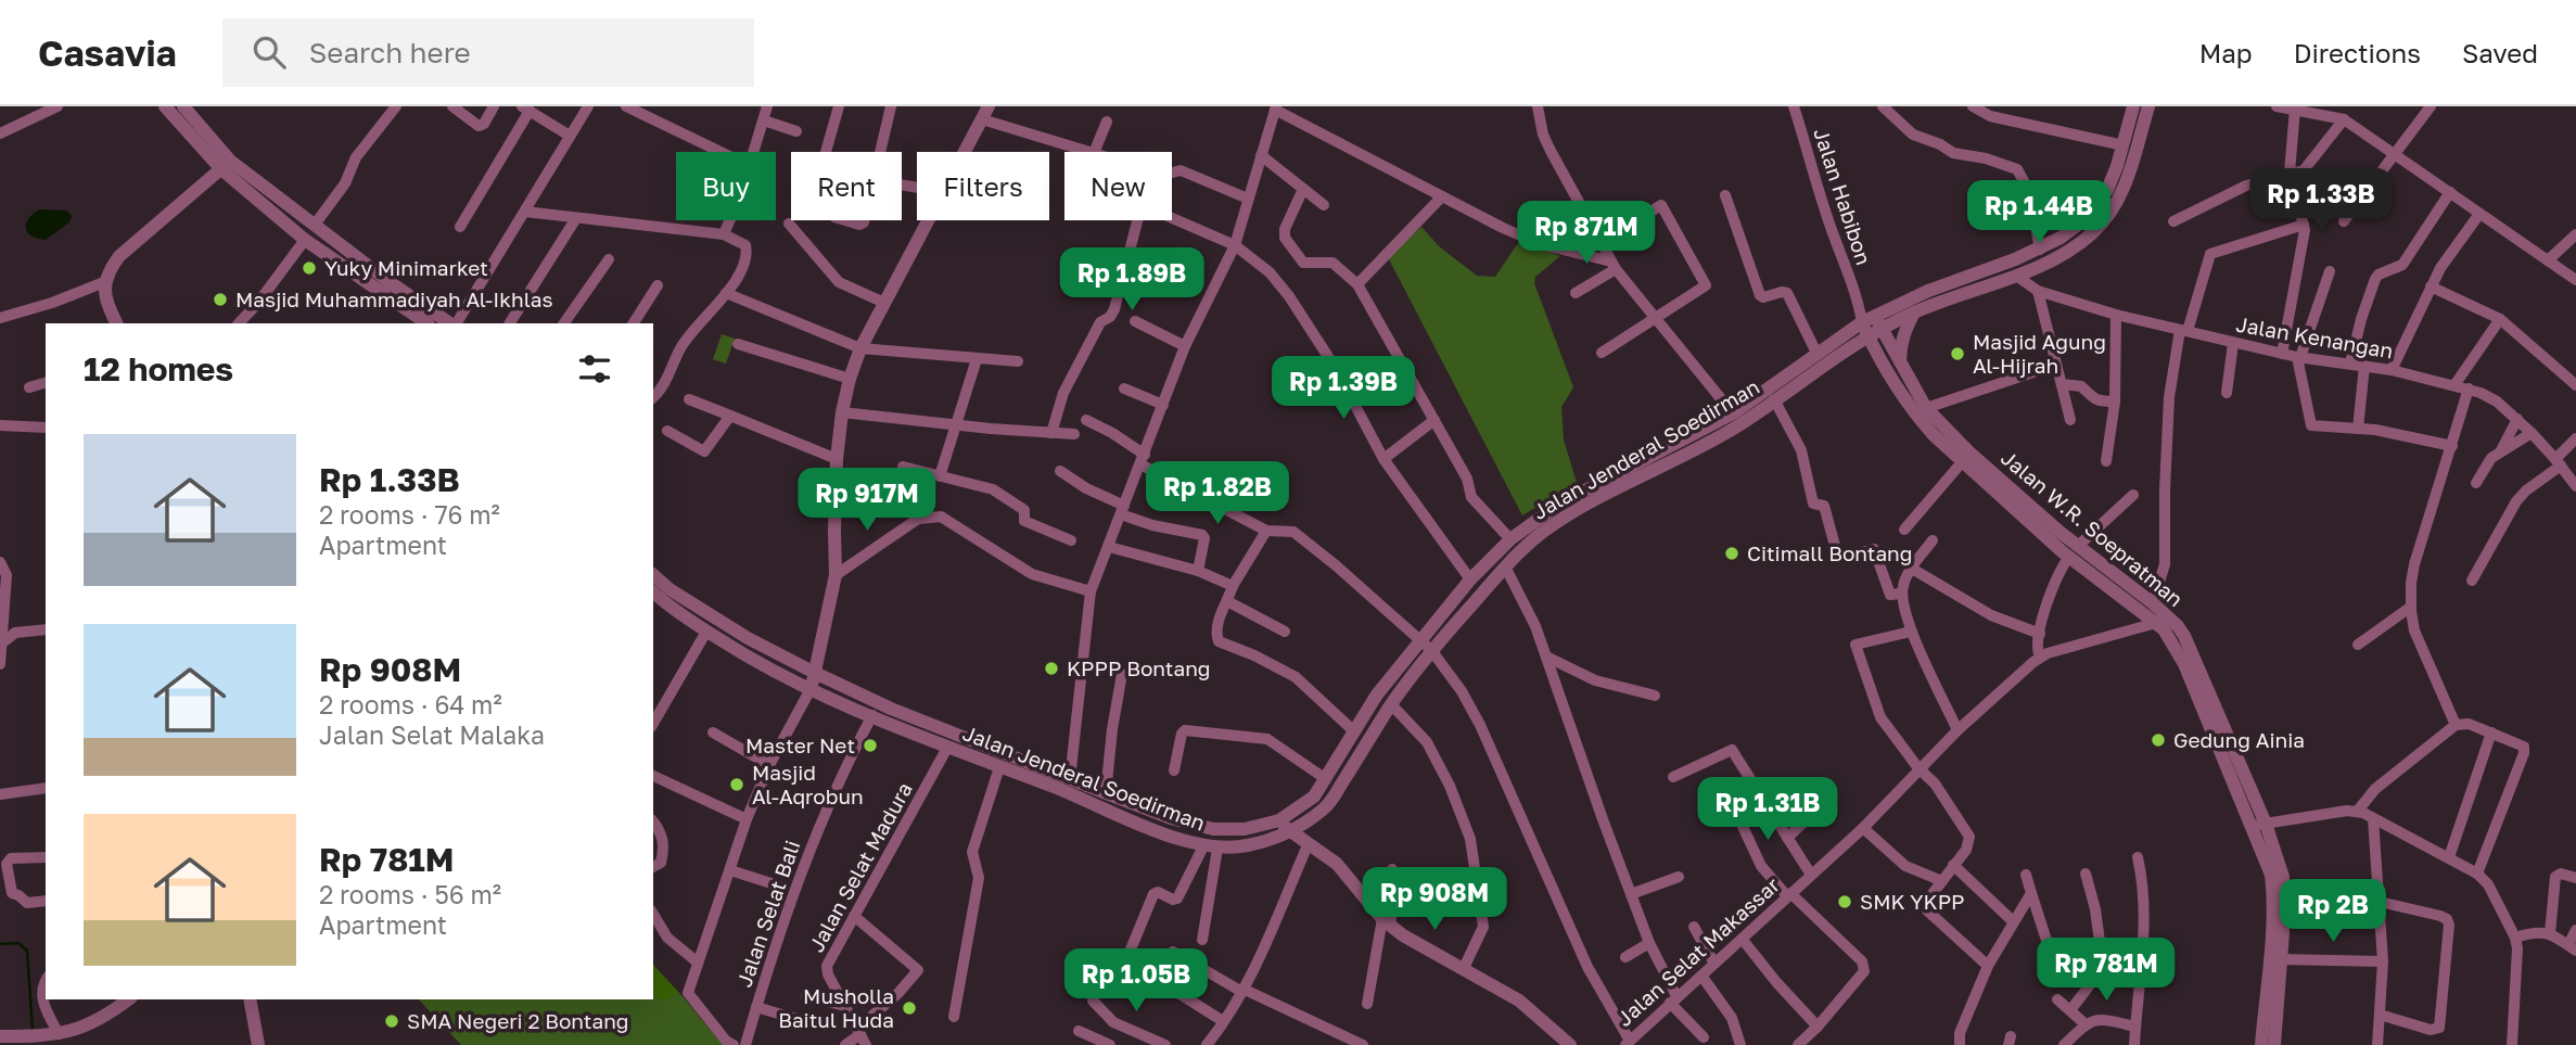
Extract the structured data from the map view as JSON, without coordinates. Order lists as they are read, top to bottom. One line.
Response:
{"streets":{"street":["Jalan Habibon","Jalan Kenangan","Jalan Jenderal Soedirman","Jalan W.R. Soepratman","Jalan Selat Madura","Jalan Selat Bali","Jalan Selat Makassar"]},"crossings":[["Jalan Habibon","Jalan Jenderal Soedirman"],["Jalan Habibon","Jalan W.R. Soepratman"],["Jalan Kenangan","Jalan Jenderal Soedirman"],["Jalan Jenderal Soedirman","Jalan W.R. Soepratman"],["Jalan Jenderal Soedirman","Jalan Selat Madura"],["Jalan Jenderal Soedirman","Jalan Selat Bali"],["Jalan W.R. Soepratman","Jalan Selat Makassar"]],"places":["Yuky Minimarket","Masjid Muhammadiyah Al-Ikhlas","Masjid Agung Al-Hijrah","Citimall Bontang","KPPP Bontang","Gedung Ainia","Master Net","Masjid Al-Aqrobun","SMK YKPP","Musholla Baitul Huda","SMA Negeri 2 Bontang"],"page":{"header":"Casavia","search":"Search here","nav":["Map","Directions","Saved"],"chip":["Buy","Rent","Filters","New"],"price":["Rp 1.33B","Rp 1.44B","Rp 871M","Rp 1.89B","Rp 1.39B","Rp 1.82B","Rp 917M","Rp 1.31B","Rp 908M","Rp 2B","Rp 781M","Rp 1.05B"],"heading":"12 homes","list":[{"name":"Rp 1.33B","note":"2 rooms · 76 m² · Apartment"},{"name":"Rp 908M","note":"2 rooms · 64 m² · Jalan Selat Malaka"},{"name":"Rp 781M","note":"2 rooms · 56 m² · Apartment"}]}}
